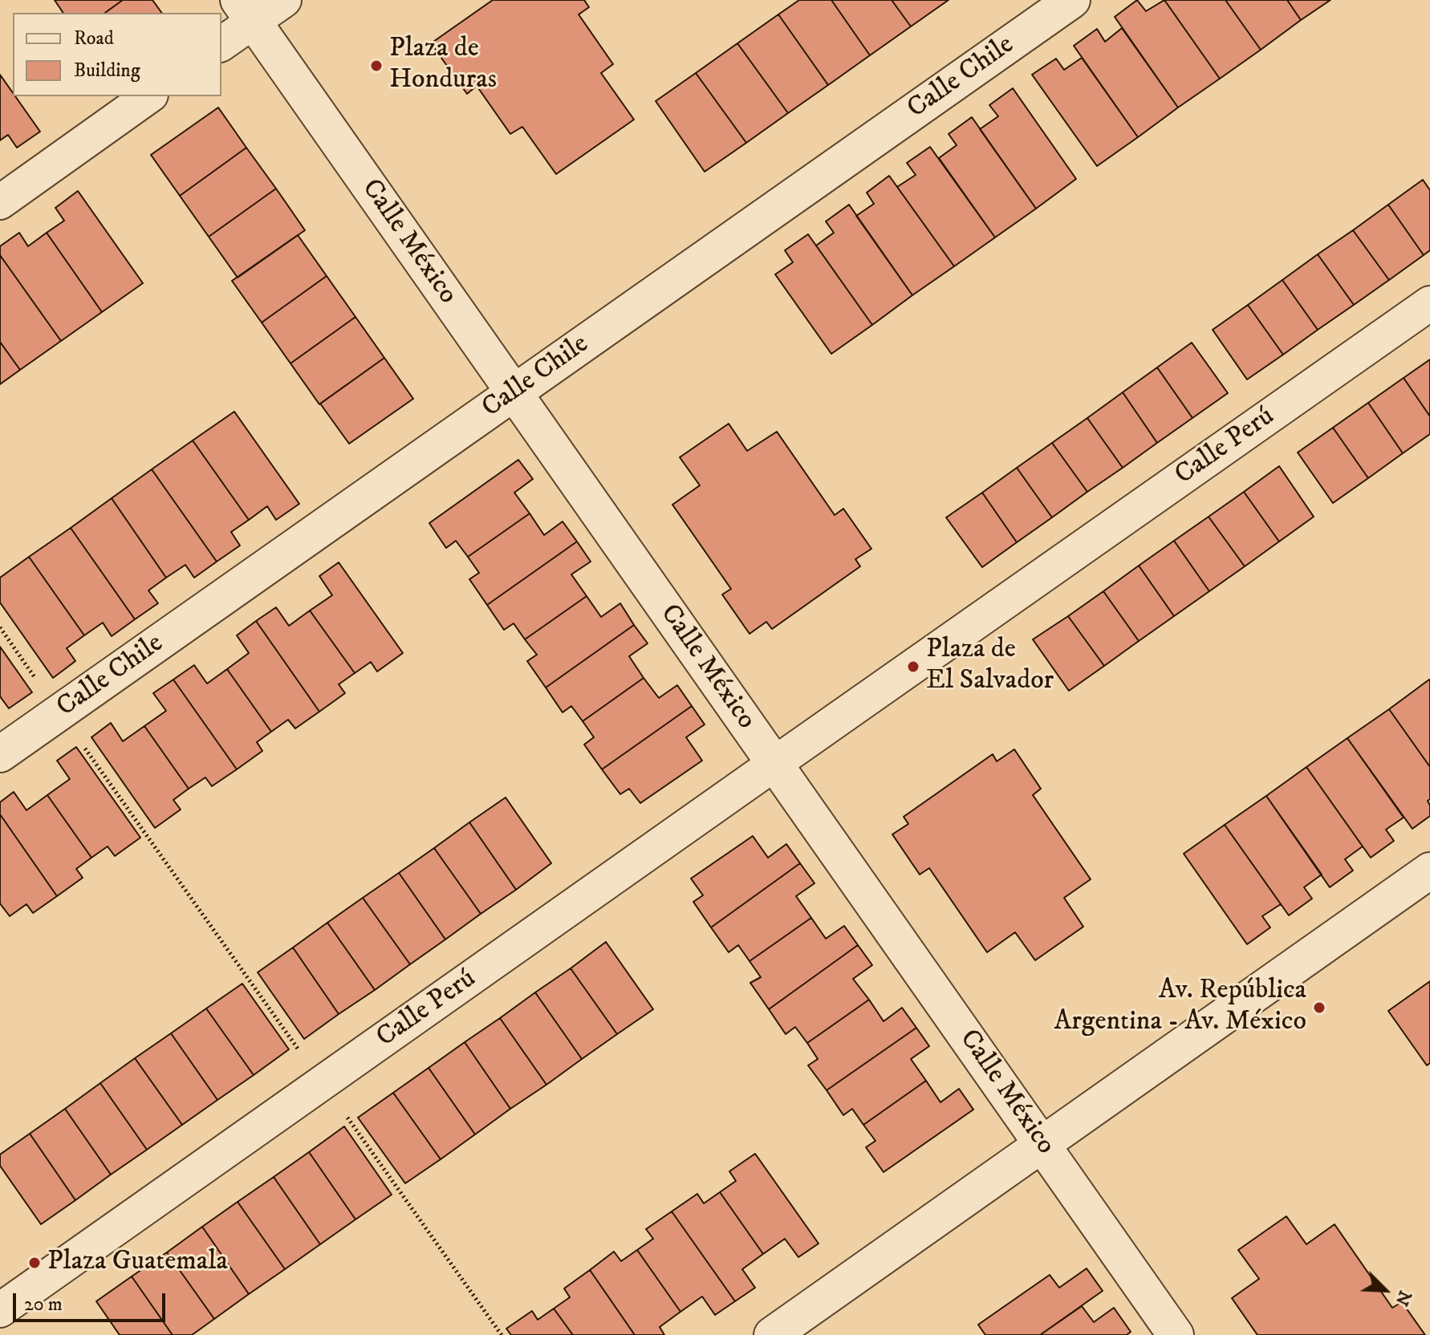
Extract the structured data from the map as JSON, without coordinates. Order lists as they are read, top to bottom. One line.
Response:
{"streets":{"street":["Calle Chile","Calle México","Calle Perú"]},"crossings":[["Calle Chile","Calle México"],["Calle México","Calle Perú"]],"places":["Plaza de Honduras","Plaza de El Salvador","Av. República Argentina - Av. México","Plaza Guatemala"],"legend":["Road","Building"],"scale_bar":"20 m","north":"bottom right"}
